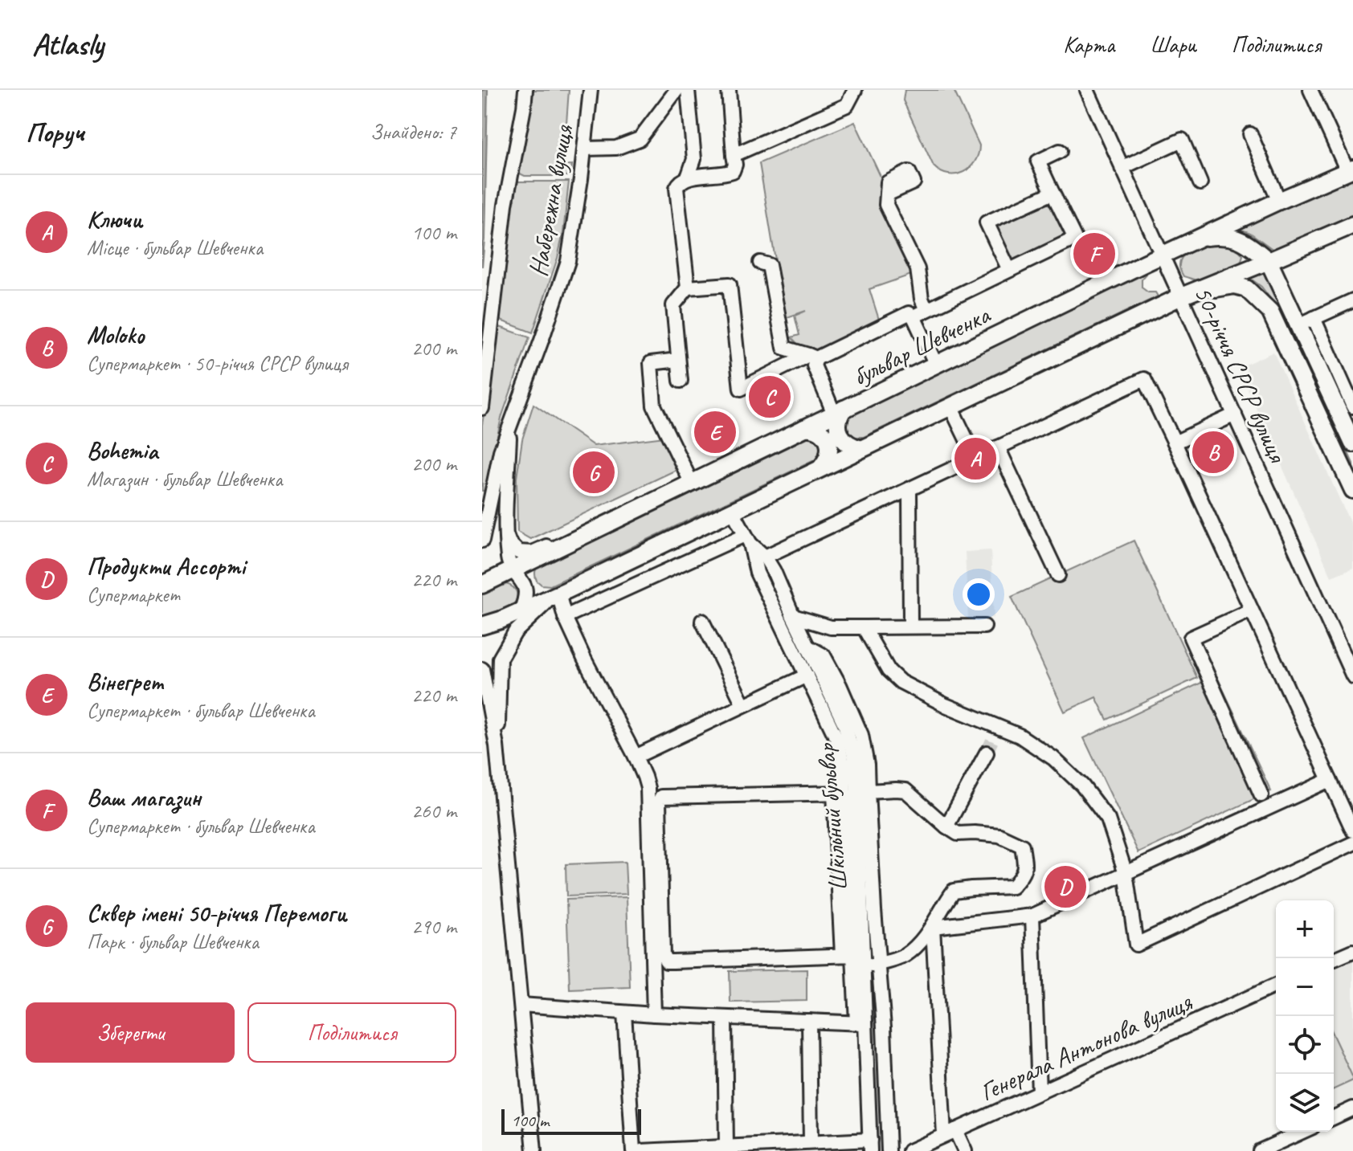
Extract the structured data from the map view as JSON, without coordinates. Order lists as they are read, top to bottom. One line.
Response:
{"streets":{"main road":["бульвар Шевченка"],"street":["Набережна вулиця","50-річчя СРСР вулиця","Шкільний бульвар","Генерала Антонова вулиця"]},"crossings":[["Набережна вулиця","бульвар Шевченка"],["бульвар Шевченка","50-річчя СРСР вулиця"]],"scale_bar":"100 m","page":{"header":"Atlasly","nav":["Карта","Шари","Поділитися"],"heading":["Поруч","Знайдено: 7"],"list":[{"mark":"A","name":"Ключи","note":"Місце · бульвар Шевченка","value":"100 m"},{"mark":"B","name":"Moloko","note":"Супермаркет · 50-річчя СРСР вулиця","value":"200 m"},{"mark":"C","name":"Bohemia","note":"Магазин · бульвар Шевченка","value":"200 m"},{"mark":"D","name":"Продукти Ассорті","note":"Супермаркет","value":"220 m"},{"mark":"E","name":"Вінегрет","note":"Супермаркет · бульвар Шевченка","value":"220 m"},{"mark":"F","name":"Ваш магазин","note":"Супермаркет · бульвар Шевченка","value":"260 m"},{"mark":"G","name":"Сквер імені 50-річчя Перемоги","note":"Парк · бульвар Шевченка","value":"290 m"}],"pins":["F","C","E","B","A","G","D"],"map_buttons":["+","−"],"buttons":["Зберегти","Поділитися"],"scale":"100 m"}}
